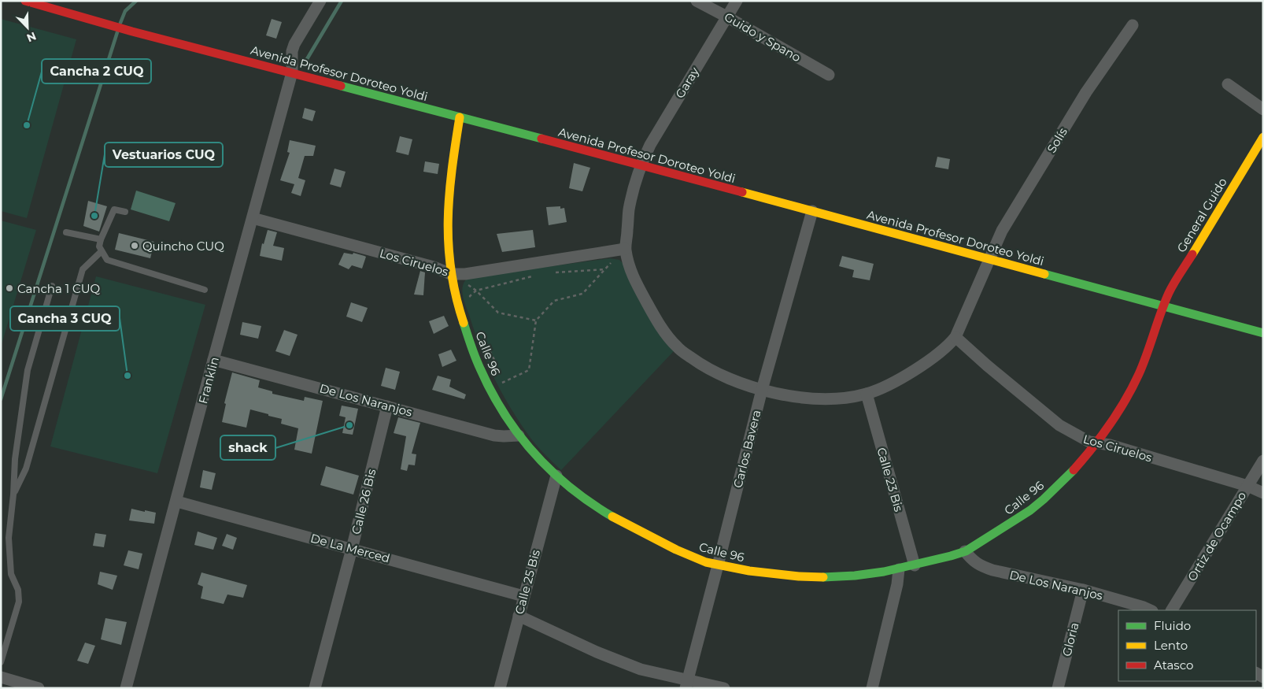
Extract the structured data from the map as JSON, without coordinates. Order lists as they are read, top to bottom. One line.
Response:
{"streets":{"street":["Guido y Spano","Avenida Profesor Doroteo Yoldi","Garay","Solís","General Guido","Los Ciruelos","Calle 96","Franklin","De Los Naranjos","Carlos Bavera","Calle 23 Bis","Calle 26 Bis","Ortiz de Ocampo","De La Merced","Calle 25 Bis","Gloria"]},"crossings":[["Guido y Spano","Garay"],["Avenida Profesor Doroteo Yoldi","Garay"],["Avenida Profesor Doroteo Yoldi","Solís"],["Avenida Profesor Doroteo Yoldi","General Guido"],["Avenida Profesor Doroteo Yoldi","Calle 96"],["Avenida Profesor Doroteo Yoldi","Franklin"],["Avenida Profesor Doroteo Yoldi","Carlos Bavera"],["Garay","Los Ciruelos"],["Solís","Los Ciruelos"],["General Guido","Calle 96"],["Los Ciruelos","Calle 96"],["Los Ciruelos","Franklin"],["Los Ciruelos","Ortiz de Ocampo"],["Calle 96","De Los Naranjos"],["Calle 96","Carlos Bavera"],["Calle 96","Calle 23 Bis"],["Calle 96","Calle 25 Bis"],["Franklin","De Los Naranjos"],["Franklin","De La Merced"],["De Los Naranjos","Calle 26 Bis"],["De Los Naranjos","Gloria"],["Calle 26 Bis","De La Merced"],["De La Merced","Calle 25 Bis"]],"places":["Cancha 2 CUQ","Vestuarios CUQ","Quincho CUQ","Cancha 1 CUQ","Cancha 3 CUQ","shack"],"legend":["Fluido","Lento","Atasco"],"north":"bottom right"}
